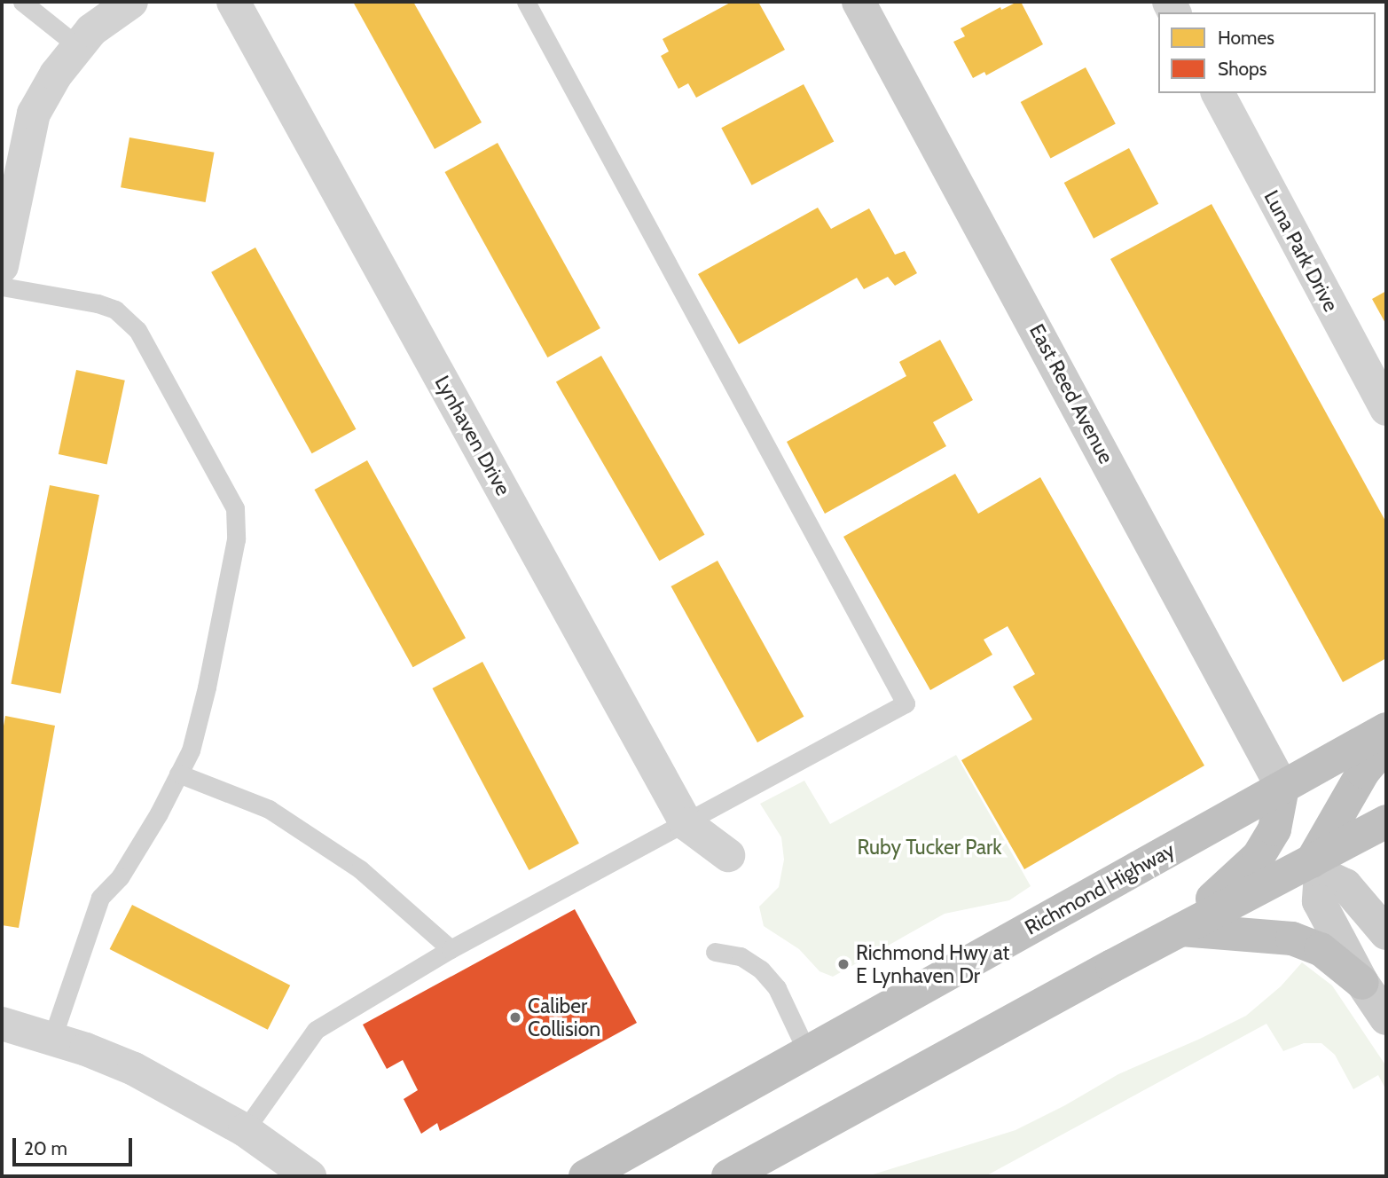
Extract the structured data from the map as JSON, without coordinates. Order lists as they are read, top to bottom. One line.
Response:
{"streets":{"highway":["Richmond Highway"],"street":["Luna Park Drive","East Reed Avenue","Lynhaven Drive"]},"crossings":[["East Reed Avenue","Richmond Highway"]],"parks":["Ruby Tucker Park"],"places":["Richmond Hwy at E Lynhaven Dr","Caliber Collision"],"legend":["Homes","Shops"],"scale_bar":"20 m"}
